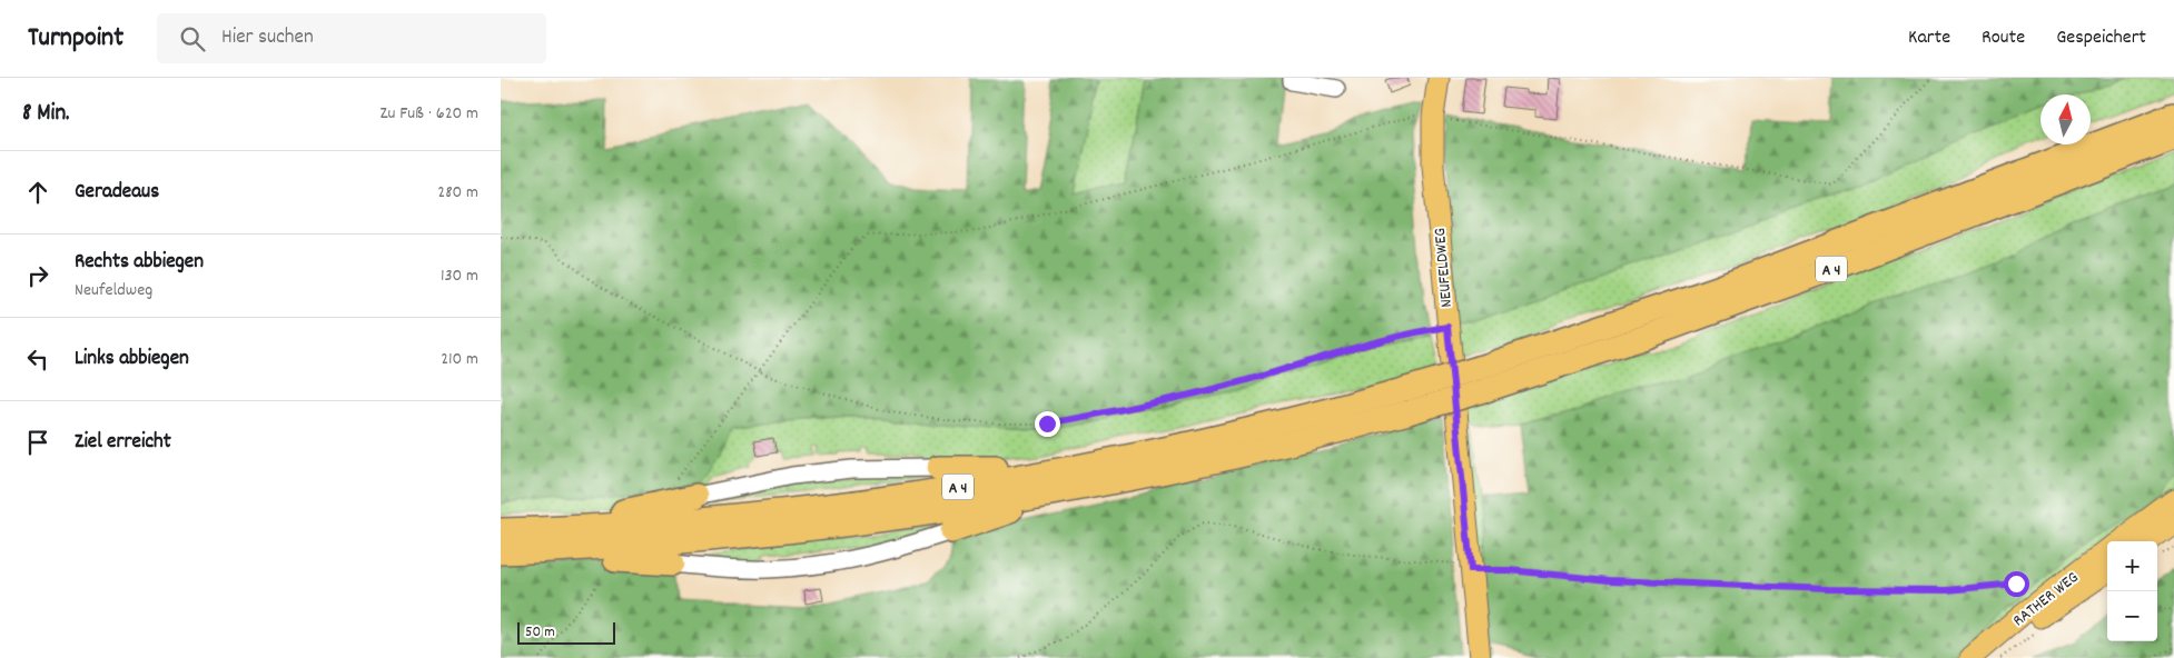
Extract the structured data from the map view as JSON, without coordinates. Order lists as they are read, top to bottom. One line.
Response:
{"streets":{"highway":["A 4"],"main road":["NEUFELDWEG","RATHER WEG"]},"scale_bar":"50 m","north":"top","page":{"header":"Turnpoint","search":"Hier suchen","nav":["Karte","Route","Gespeichert"],"heading":["8 Min.","Zu Fuß · 620 m"],"list":[["Geradeaus","280 m"],["Rechts abbiegen","Neufeldweg","130 m"],["Links abbiegen","210 m"],"Ziel erreicht"],"map_buttons":["+","−"],"scale":"50 m"}}
